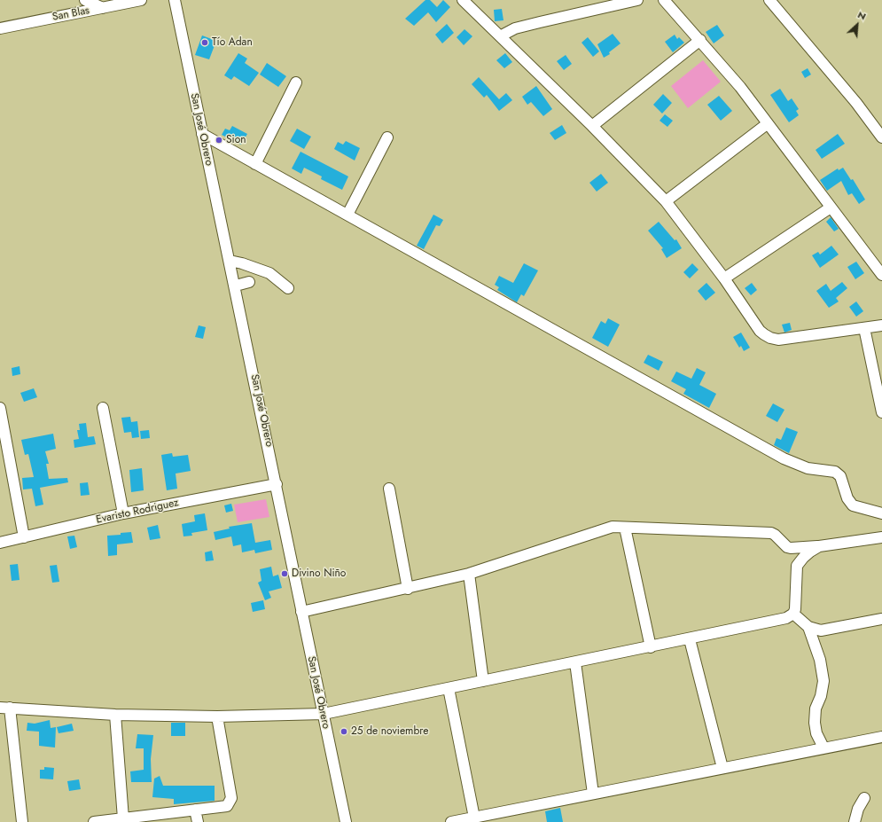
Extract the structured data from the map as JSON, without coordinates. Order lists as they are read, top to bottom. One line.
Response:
{"streets":{"street":["San Blas","San José Obrero","Evaristo Rodriguez"]},"crossings":[["San José Obrero","Evaristo Rodriguez"]],"places":["Tío Adan","Sion","Divino Niño","25 de noviembre"],"north":"top right"}
